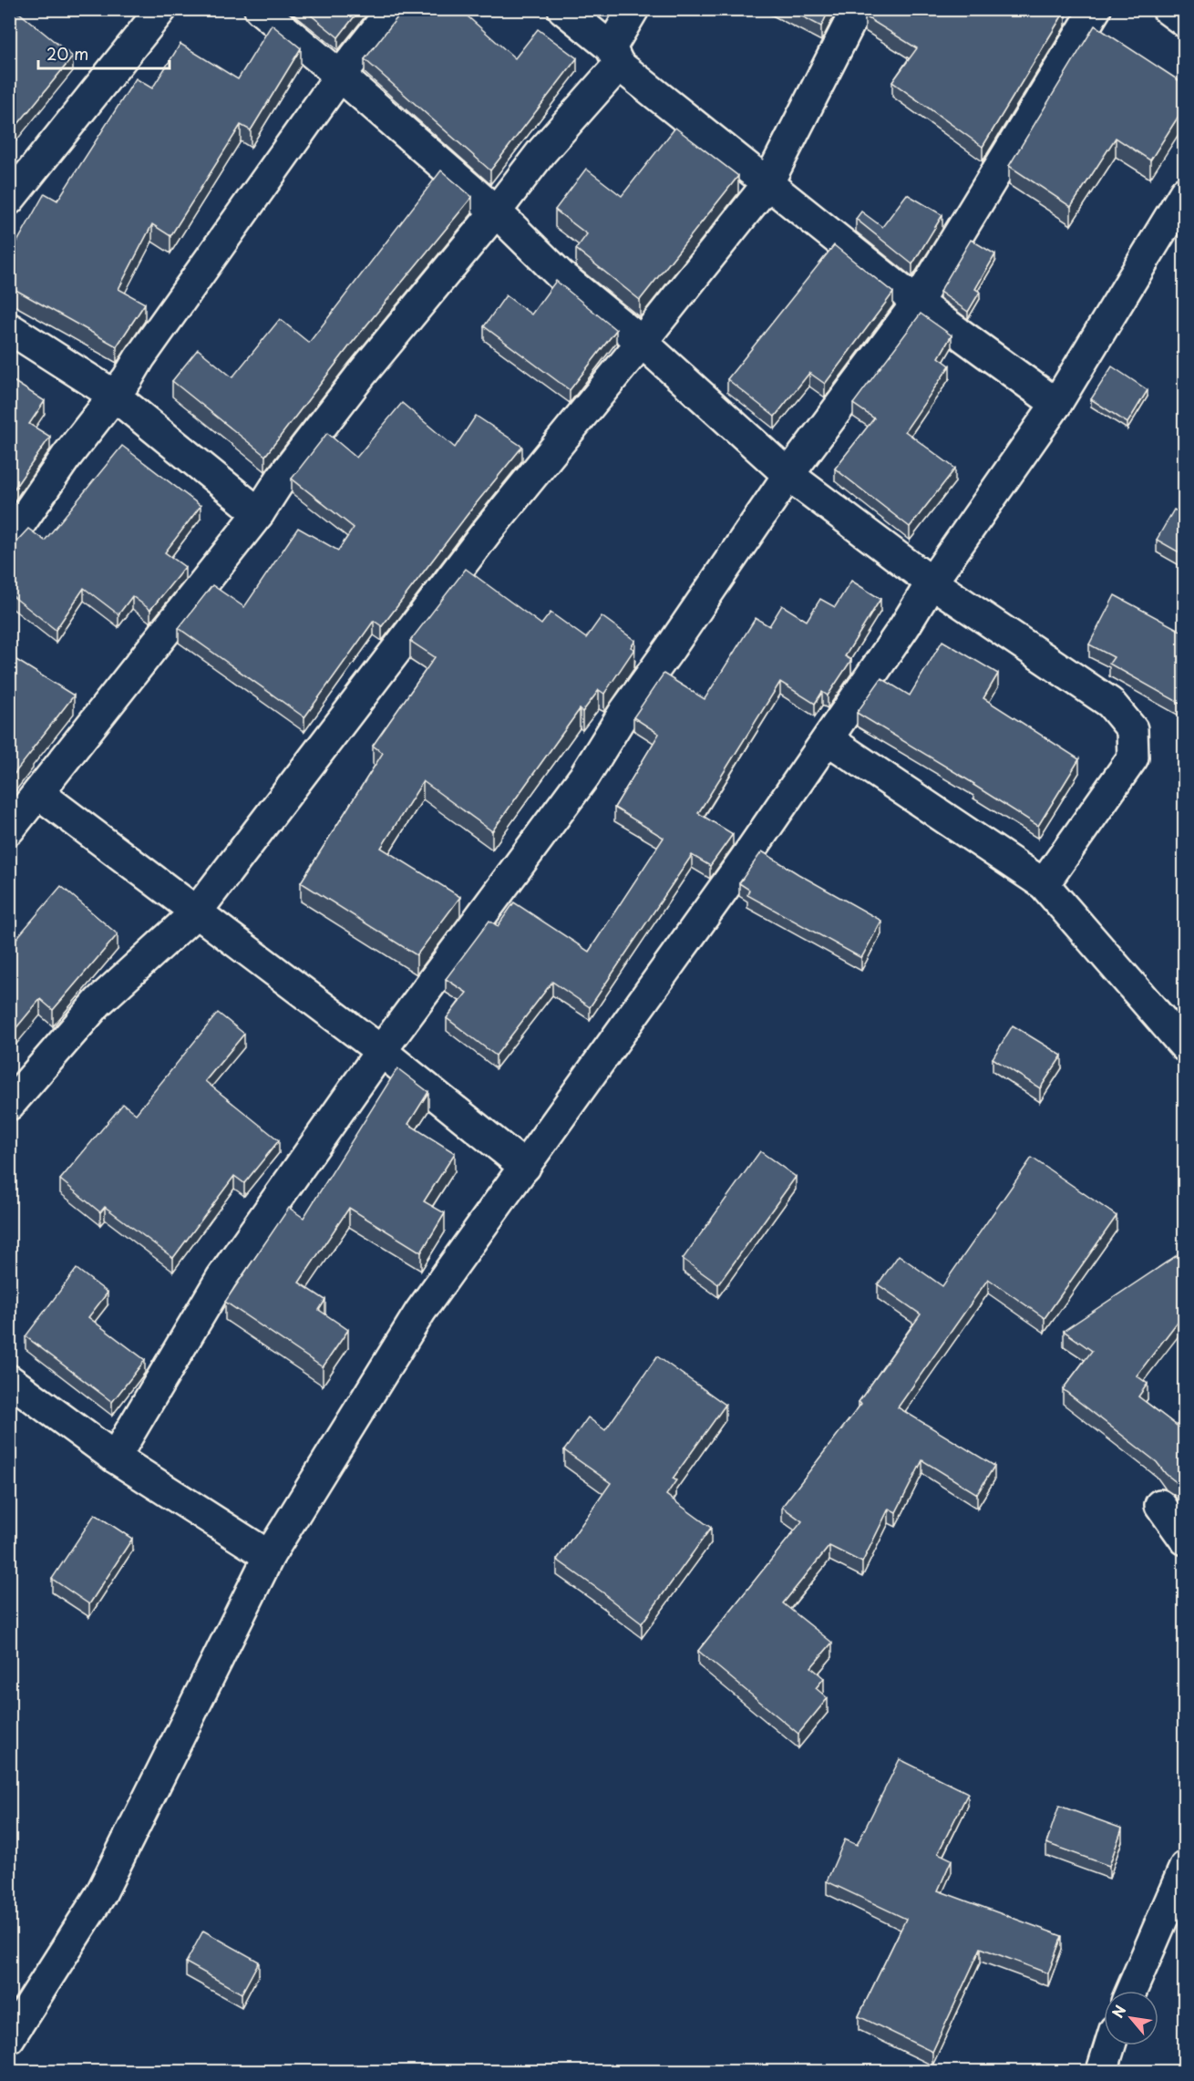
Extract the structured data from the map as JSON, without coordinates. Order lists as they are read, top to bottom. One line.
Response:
{"scale_bar":"20 m","north":"top left"}
